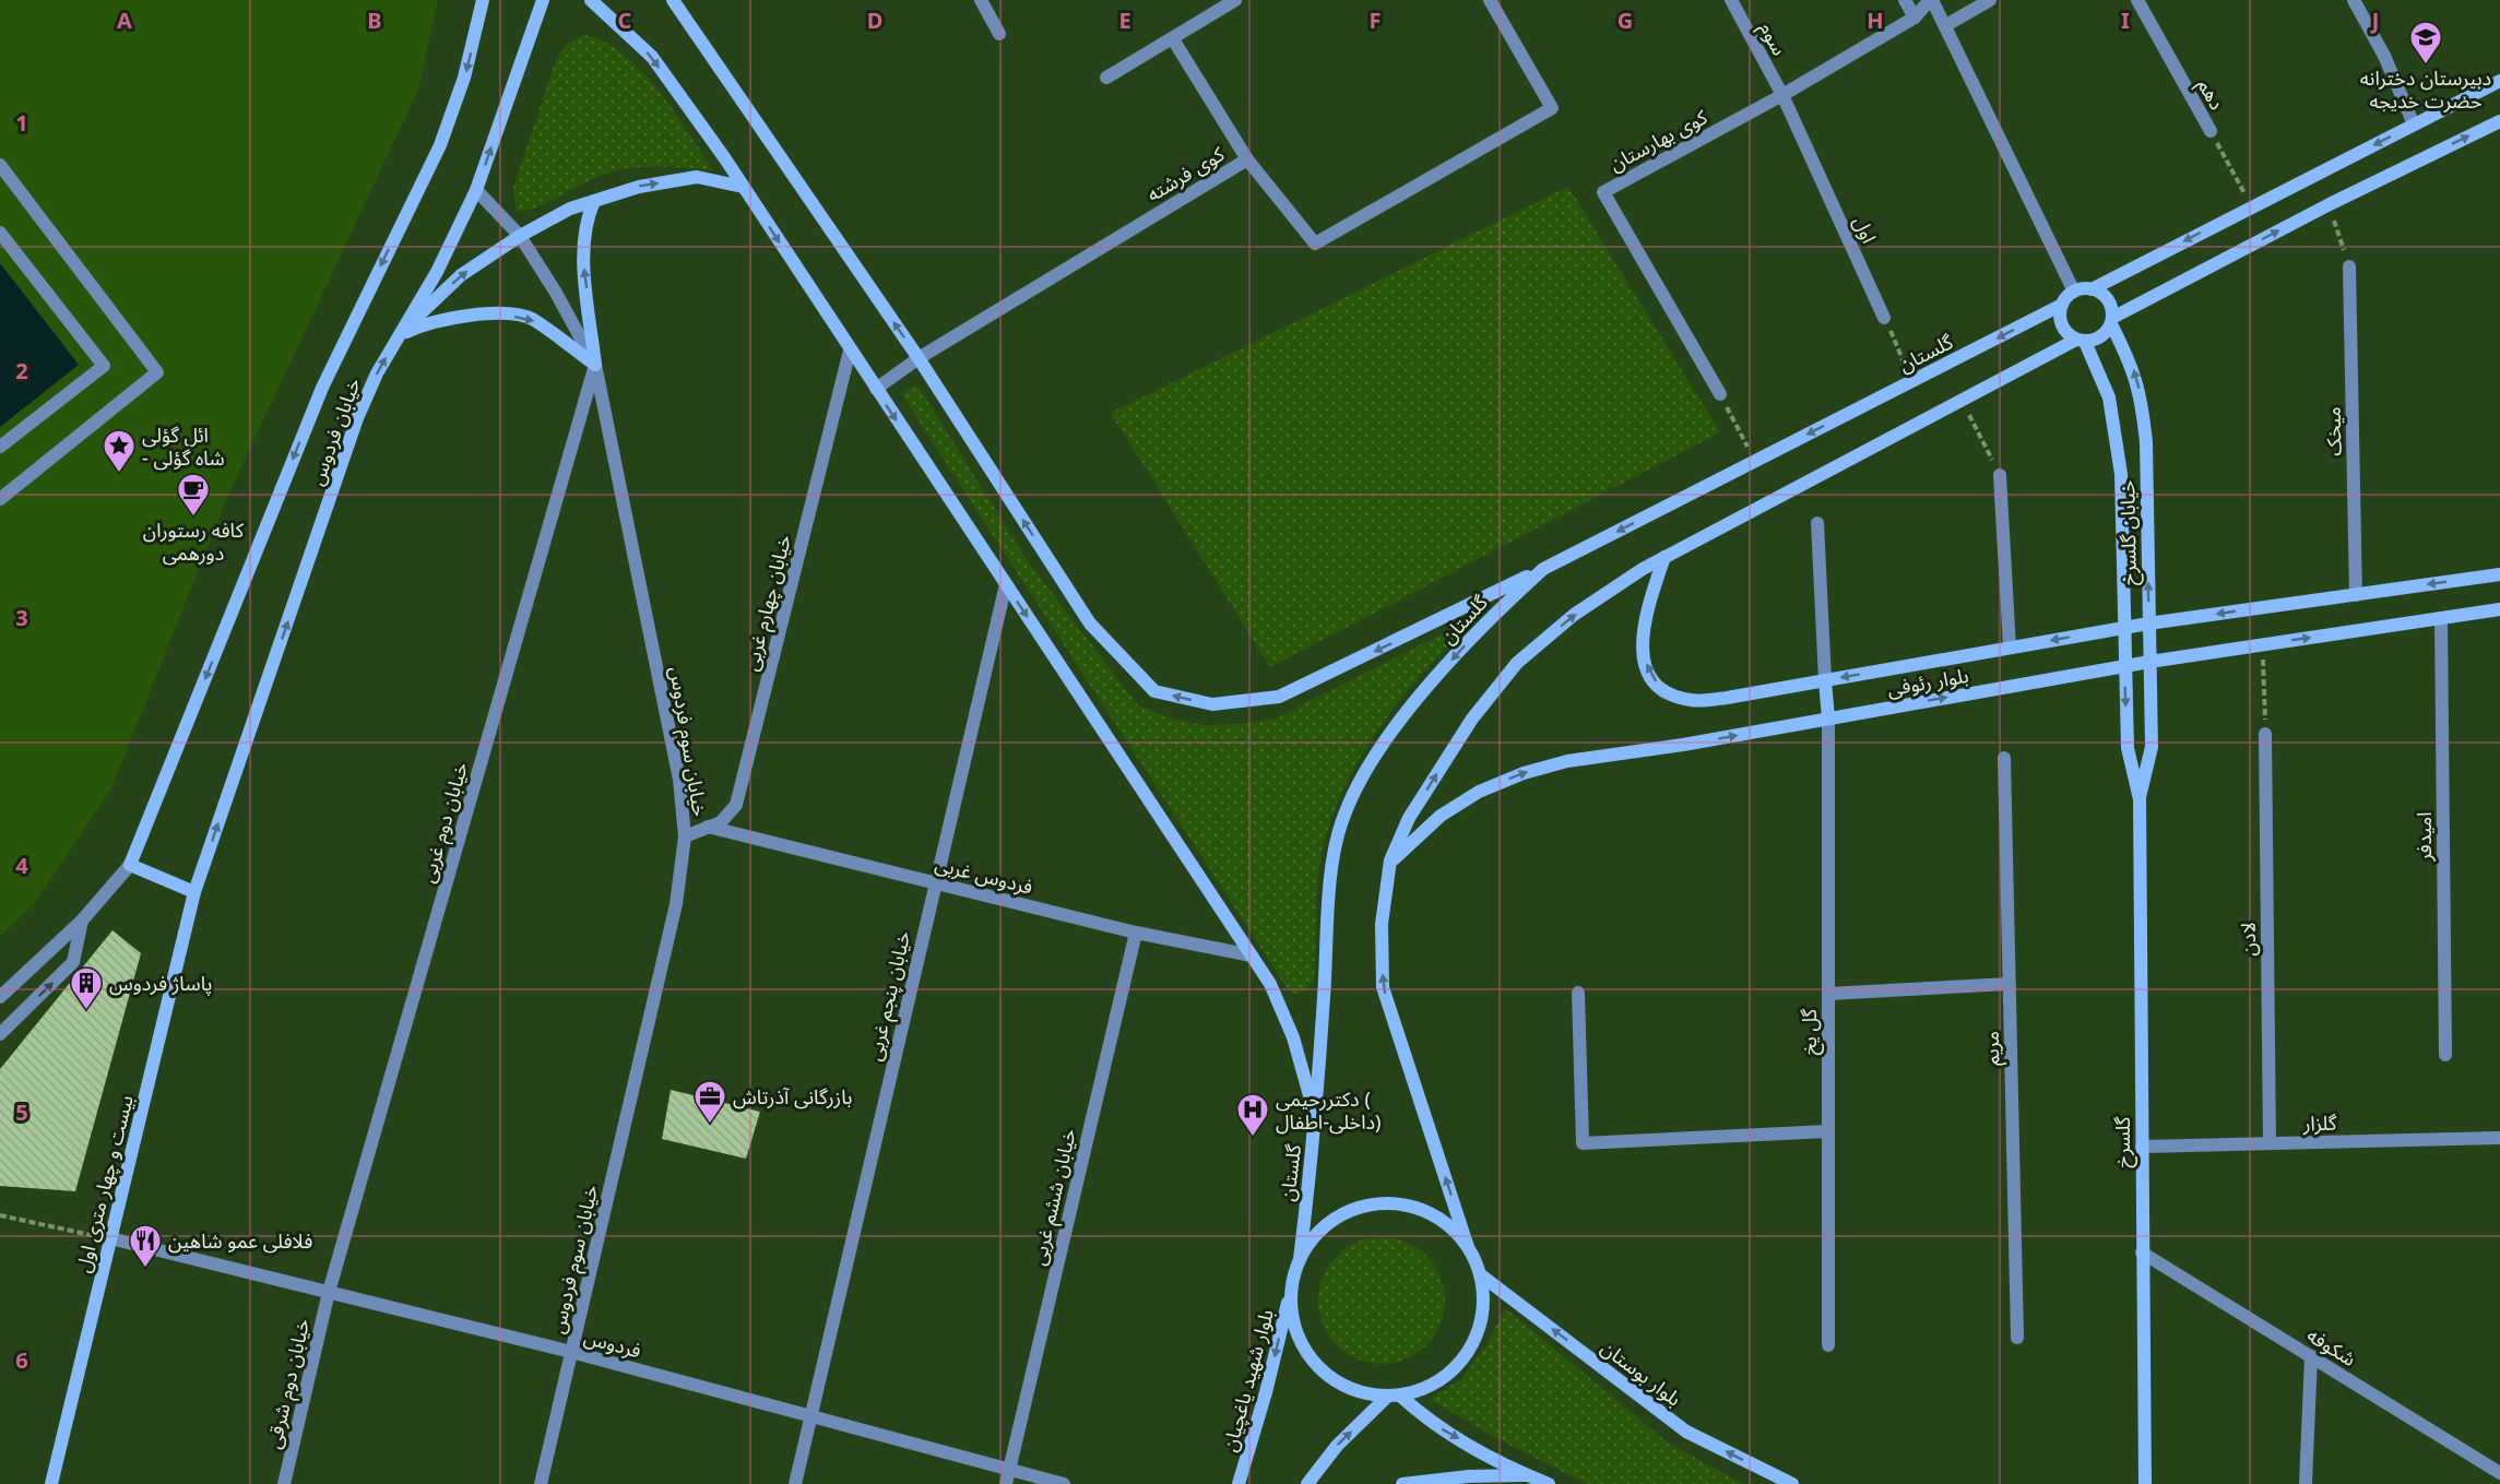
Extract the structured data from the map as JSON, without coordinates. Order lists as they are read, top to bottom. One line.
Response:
{"streets":{"main road":["گلستان","خیابان فردوس","خیابان گلسرخ","بلوار رئوفی","گلسرخ","بیست و چهار متری اول","بلوار بوستان","بلوار شهید یاغچیان"],"street":["سوم","دهم","کوی بهارستان","کوی فرشته","اول","میخک","خیابان چهارم غربی","خیابان سوم فردوس","خیابان دوم غربی","امیدفر","فردوس غربی","لادن","خیابان پنجم غربی","گل یخ","مریم","گلزار","خیابان ششم غربی","فردوس","شکوفه","خیابان دوم شرقی"]},"crossings":[["سوم","کوی بهارستان"],["سوم","اول"],["کوی بهارستان","اول"],["کوی بهارستان","گلستان"],["کوی بهارستان","خیابان گلسرخ"],["گلستان","خیابان گلسرخ"],["گلستان","بلوار بوستان"],["گلستان","بلوار شهید یاغچیان"],["خیابان فردوس","خیابان سوم فردوس"],["خیابان فردوس","بیست و چهار متری اول"],["میخک","بلوار رئوفی"],["خیابان گلسرخ","بلوار رئوفی"],["خیابان گلسرخ","گلسرخ"],["خیابان چهارم غربی","خیابان سوم فردوس"],["خیابان چهارم غربی","فردوس غربی"],["بلوار رئوفی","امیدفر"],["بلوار رئوفی","گل یخ"],["خیابان سوم فردوس","خیابان دوم غربی"],["خیابان سوم فردوس","فردوس"],["خیابان دوم غربی","فردوس"],["خیابان دوم غربی","خیابان دوم شرقی"],["فردوس غربی","خیابان پنجم غربی"],["فردوس غربی","خیابان ششم غربی"],["لادن","گلزار"],["خیابان پنجم غربی","فردوس"],["گلزار","گلسرخ"],["گلسرخ","شکوفه"],["بیست و چهار متری اول","فردوس"],["خیابان ششم غربی","فردوس"],["فردوس","خیابان دوم شرقی"],["بلوار بوستان","بلوار شهید یاغچیان"]],"one_way":["بلوار بوستان","بلوار شهید یاغچیان"],"places":{"school or university":["دبیرستان دخترانه حضرت خدیجه"],"place":["ائل گؤلی - شاه گؤلی"],"cafe":["کافه رستوران دورهمی"],"building":["پاساژ فردوس"],"office":["بازرگانی آذرتاش"],"hospital":["دکتررحیمی ( داخلی-اطفال)"],"restaurant":["فلافلی عمو شاهین"]},"grid":{"columns":["A","B","C","D","E","F","G","H","I","J"],"rows":["1","2","3","4","5","6"]}}
